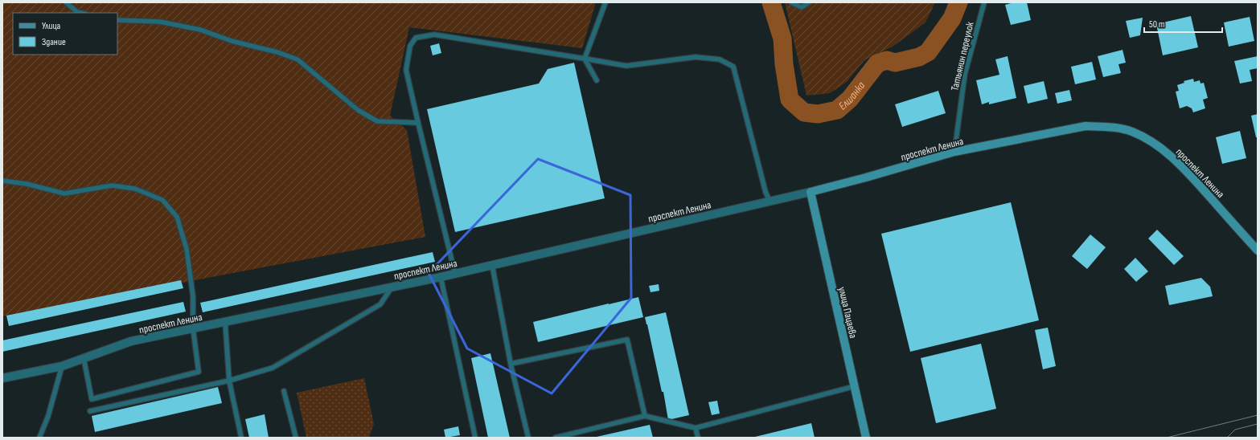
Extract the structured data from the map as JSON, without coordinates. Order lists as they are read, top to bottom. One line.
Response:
{"streets":{"street":["проспект Ленина","улица Пацаева"],"lane":["Татьянин переулок"]},"crossings":[["Татьянин переулок","проспект Ленина"],["проспект Ленина","улица Пацаева"]],"water":["Елшанка"],"legend":["Улица","Здание"],"scale_bar":"50 m"}
